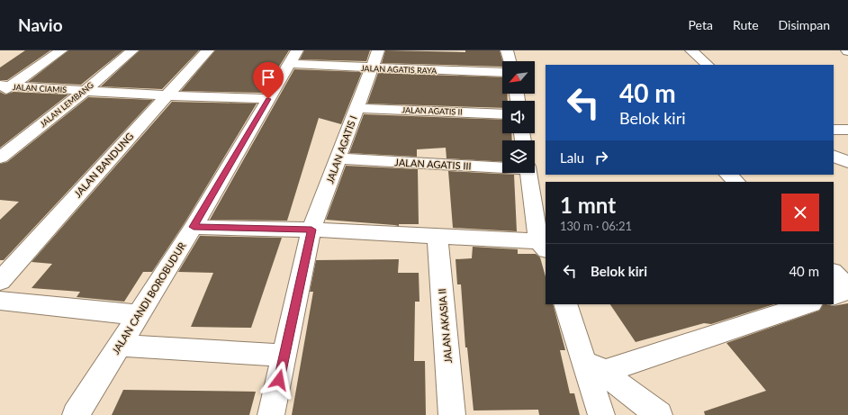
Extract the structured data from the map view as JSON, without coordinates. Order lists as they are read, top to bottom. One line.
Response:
{"streets":{"street":["JALAN AGATIS RAYA","JALAN CIAMIS","JALAN LEMBANG","JALAN AGATIS II","JALAN AGATIS I","JALAN AGATIS III","JALAN BANDUNG","JALAN CANDI BOROBUDUR","JALAN AKASIA II"]},"crossings":[["JALAN AGATIS RAYA","JALAN AGATIS I"],["JALAN AGATIS RAYA","JALAN CANDI BOROBUDUR"],["JALAN CIAMIS","JALAN LEMBANG"],["JALAN CIAMIS","JALAN BANDUNG"],["JALAN CIAMIS","JALAN CANDI BOROBUDUR"],["JALAN AGATIS II","JALAN AGATIS I"],["JALAN AGATIS I","JALAN AGATIS III"]],"north":"bottom left","page":{"header":"Navio","nav":["Peta","Rute","Disimpan"],"turn":["40 m","Belok kiri"],"then":"Lalu","heading":["1 mnt","130 m · 06:21"],"list":[{"name":"Belok kiri","value":"40 m"}]}}
